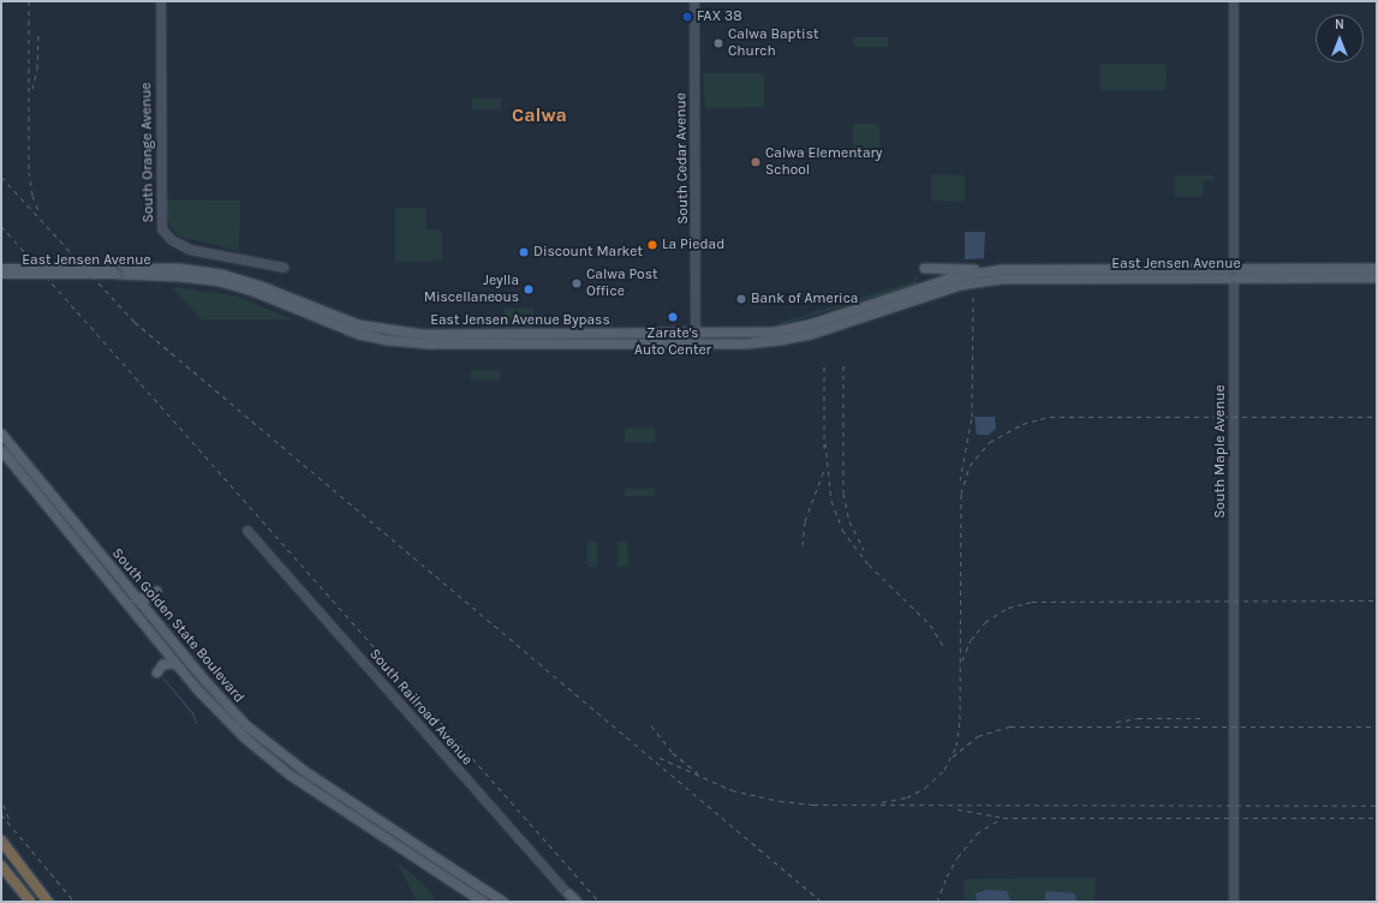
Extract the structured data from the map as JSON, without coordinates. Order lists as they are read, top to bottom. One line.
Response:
{"streets":{"main road":["East Jensen Avenue","East Jensen Avenue Bypass","South Golden State Boulevard"],"street":["South Orange Avenue","South Cedar Avenue","South Maple Avenue","South Railroad Avenue"]},"crossings":[["South Cedar Avenue","East Jensen Avenue Bypass"],["East Jensen Avenue","East Jensen Avenue Bypass"],["East Jensen Avenue","South Maple Avenue"]],"districts":["Calwa"],"places":["FAX 38","Calwa Baptist Church","Calwa Elementary School","La Piedad","Discount Market","Calwa Post Office","Jeylla Miscellaneous","Bank of America","Zarate's Auto Center"],"north":"top"}
